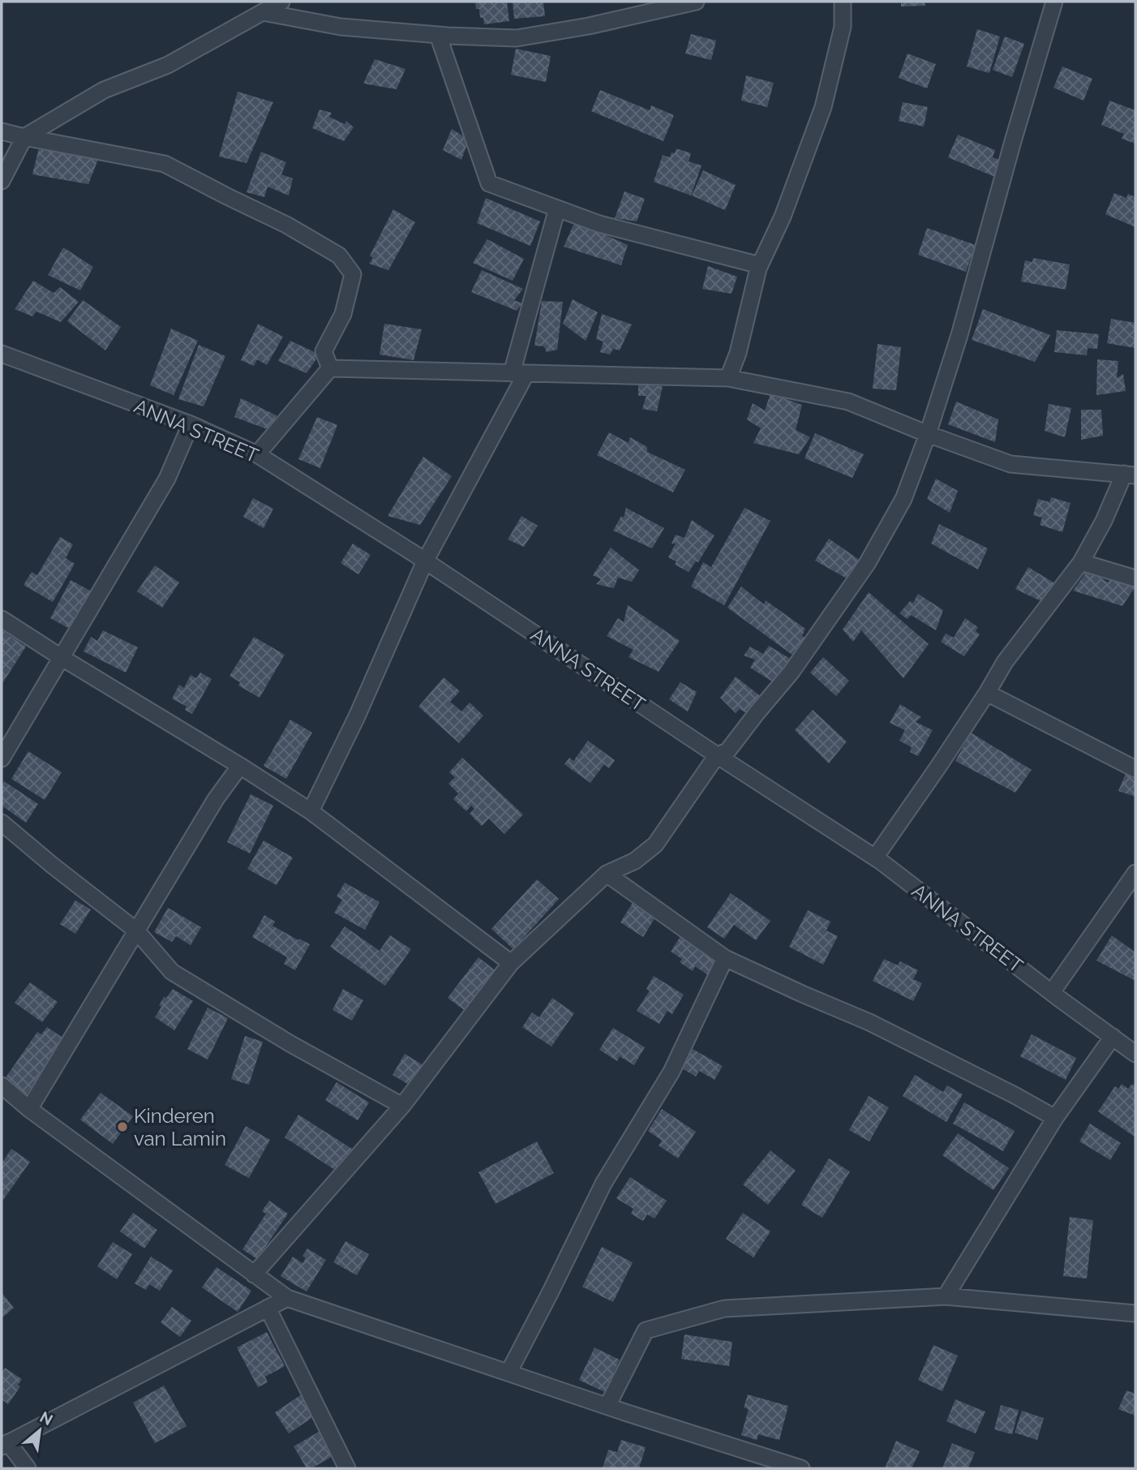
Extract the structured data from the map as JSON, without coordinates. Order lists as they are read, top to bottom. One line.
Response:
{"streets":{"street":["ANNA STREET"]},"places":["Kinderen van Lamin"],"north":"top right"}
